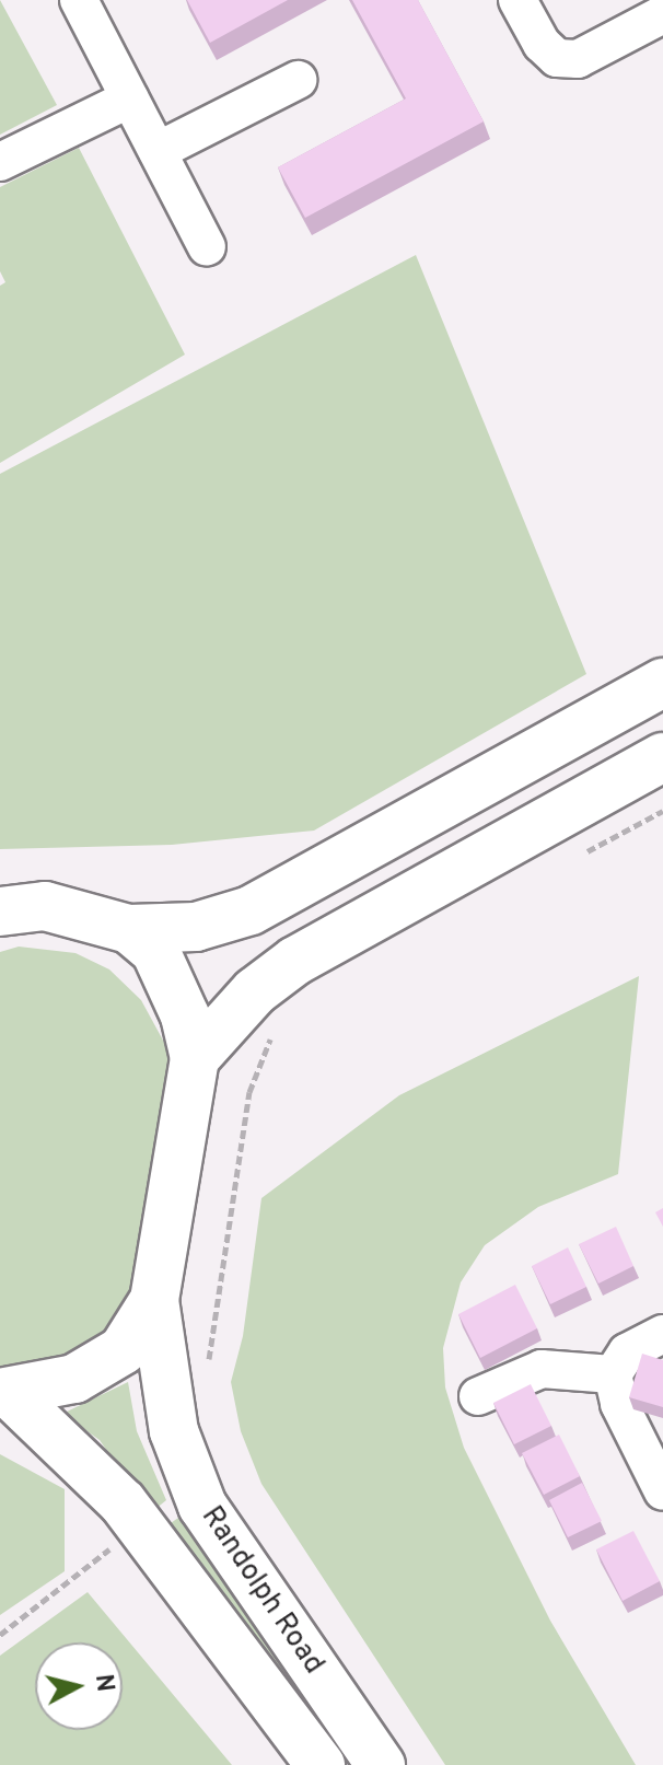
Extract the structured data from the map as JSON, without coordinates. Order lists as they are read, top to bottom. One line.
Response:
{"streets":{"main road":["Randolph Road"]},"north":"right"}
